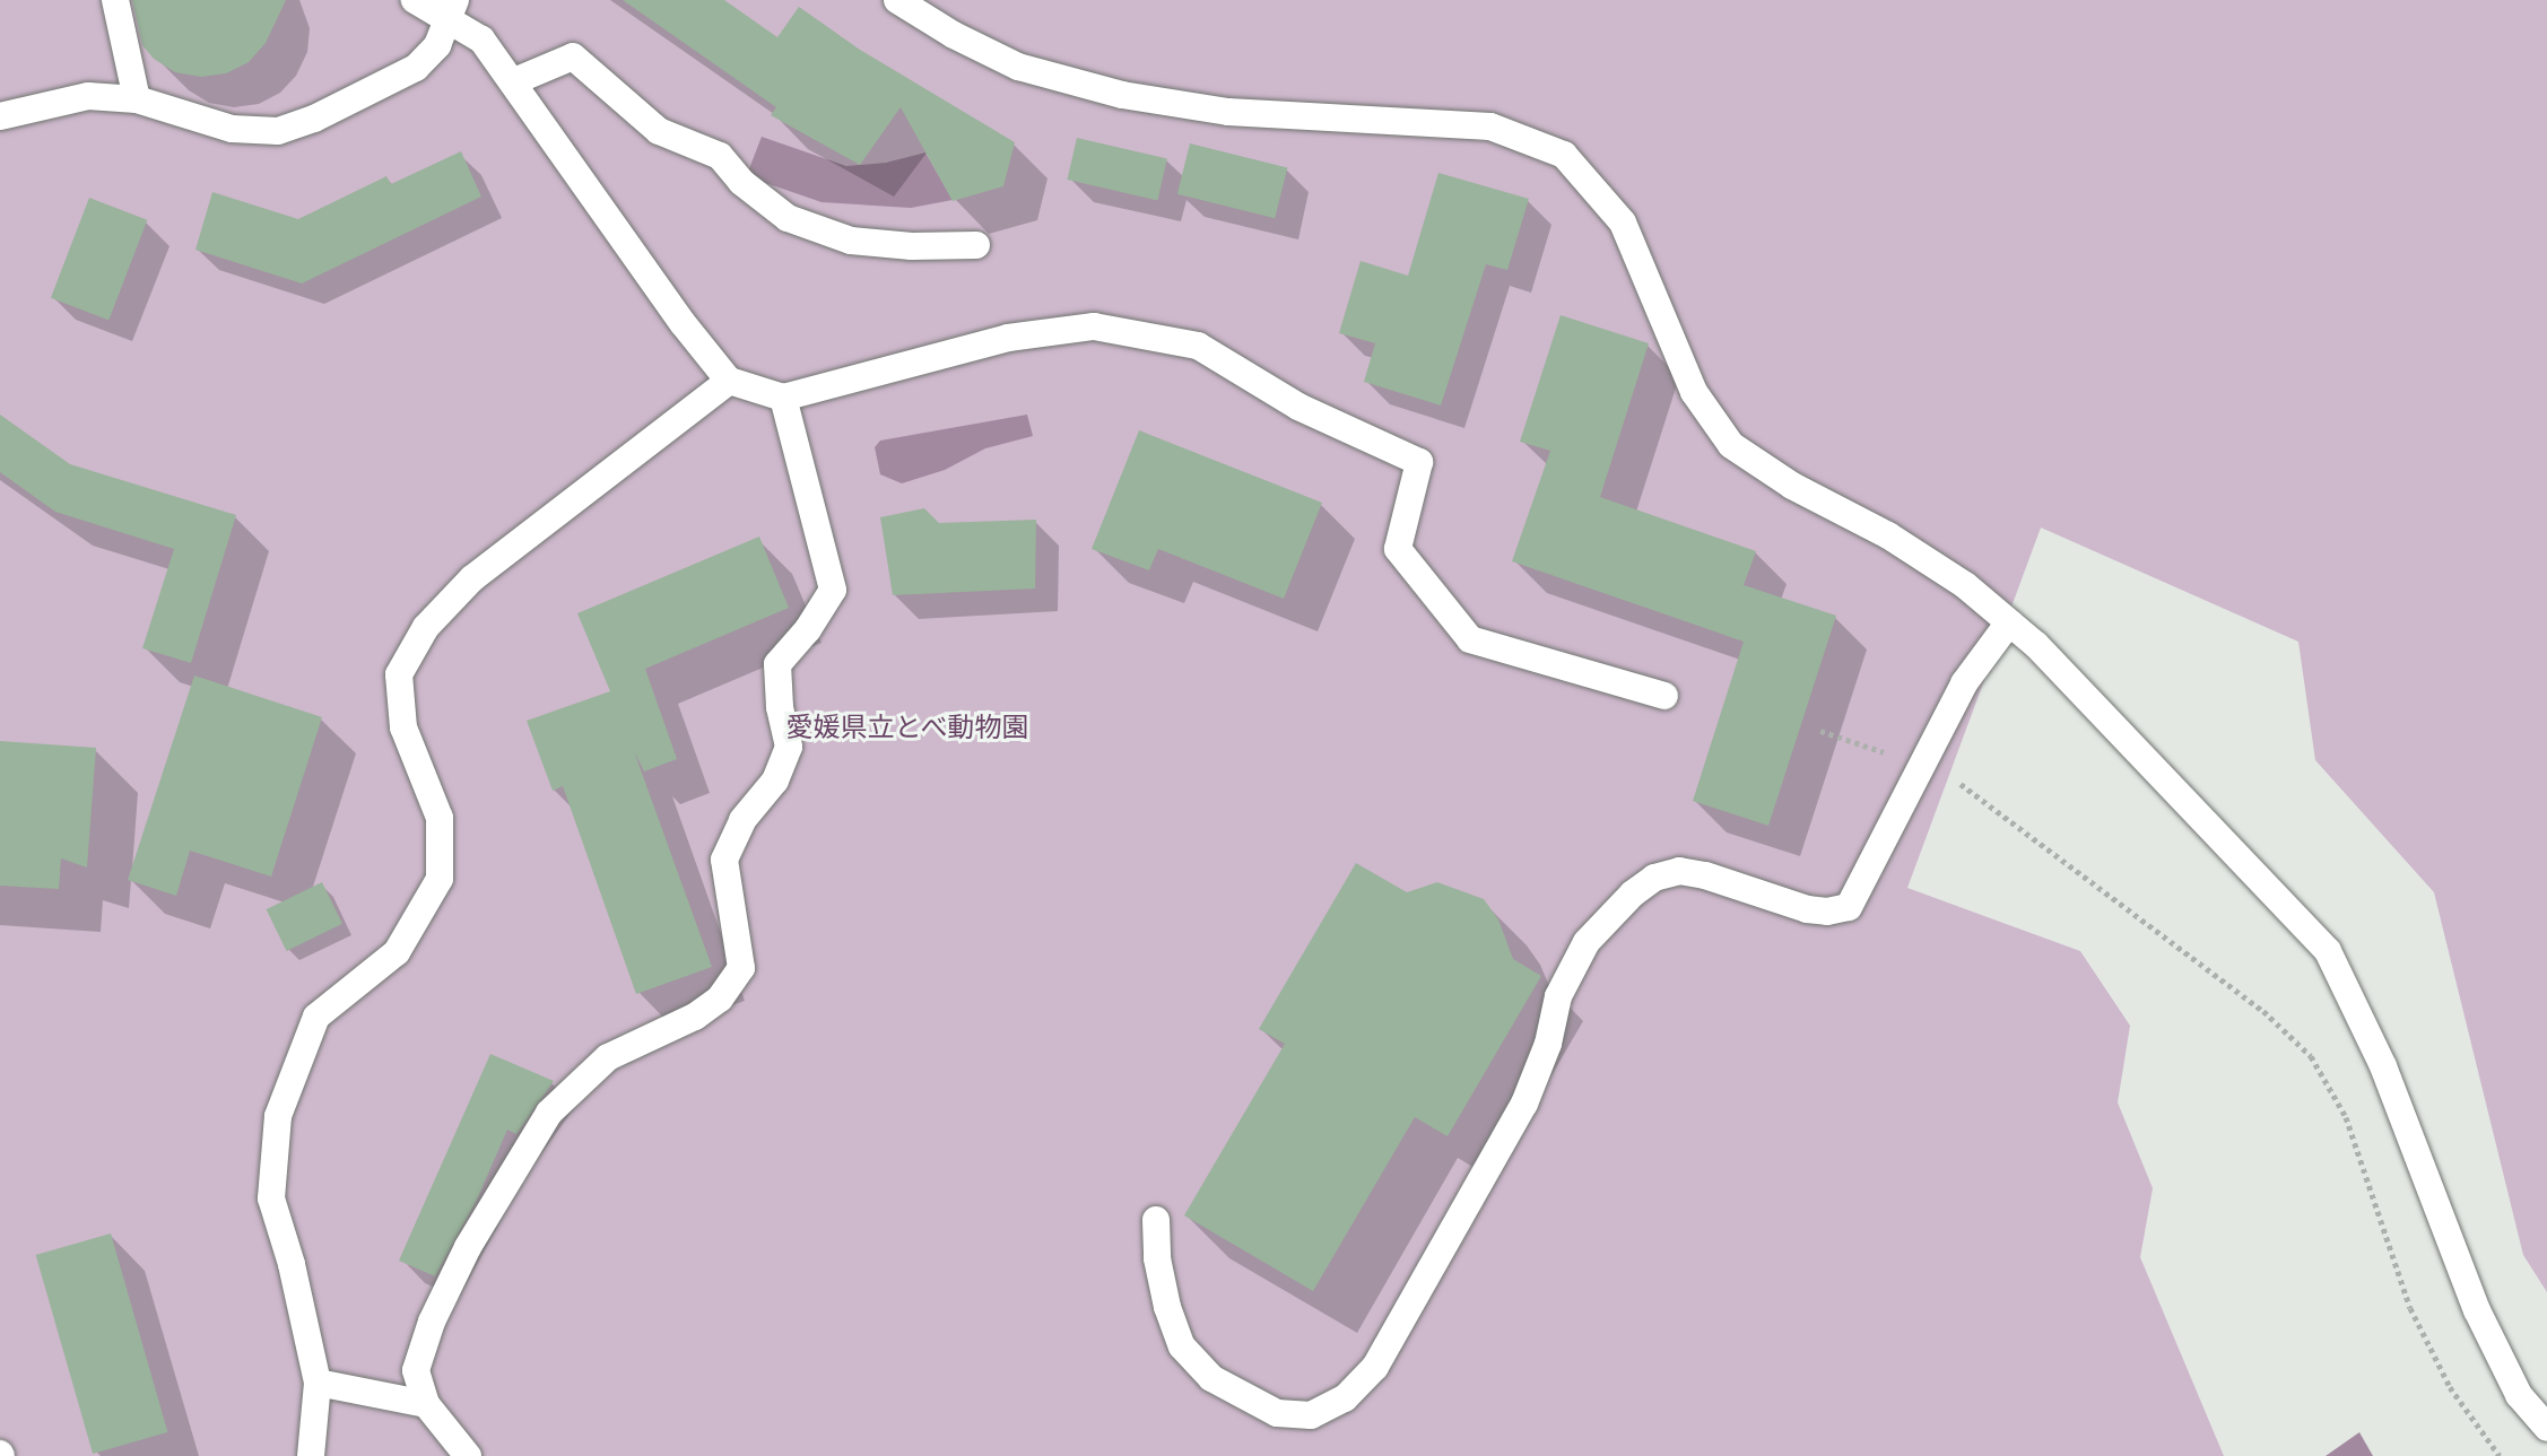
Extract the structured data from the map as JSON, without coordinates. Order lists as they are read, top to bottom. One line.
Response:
{"parks":["愛媛県立とべ動物園"]}
